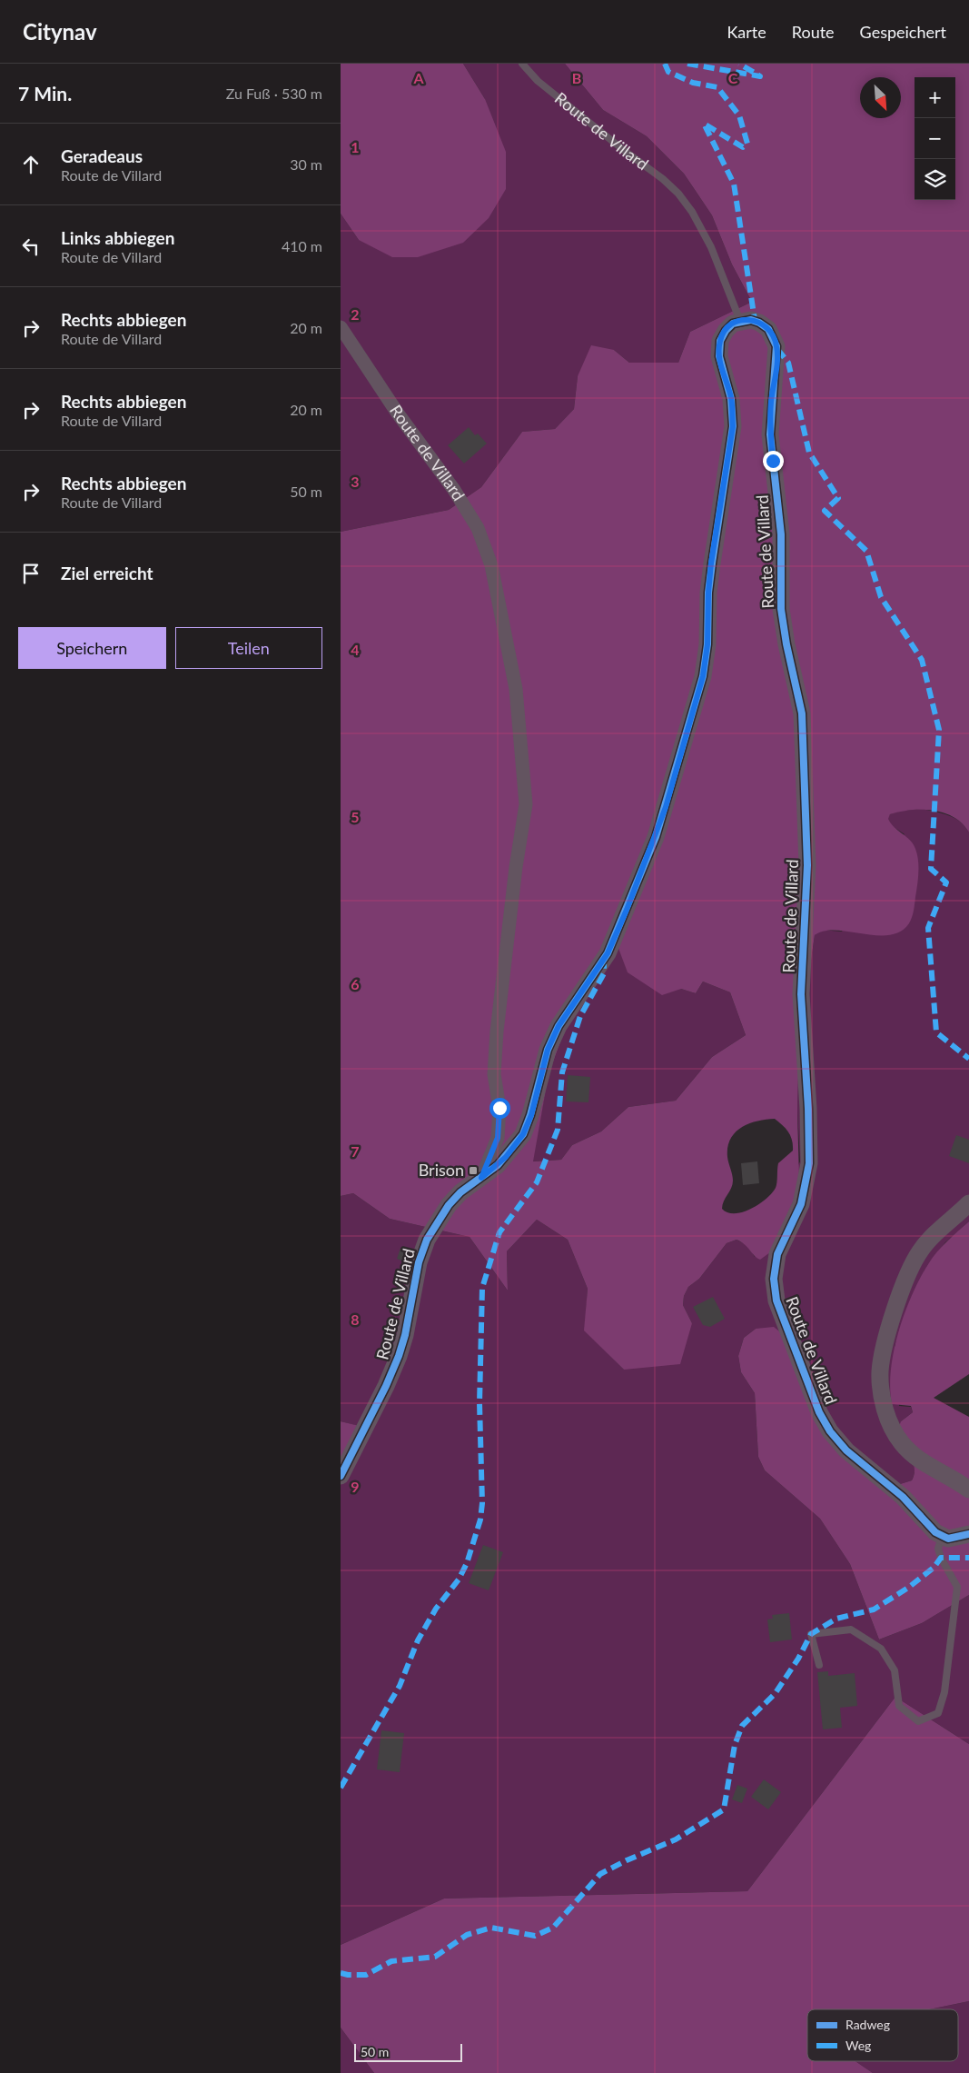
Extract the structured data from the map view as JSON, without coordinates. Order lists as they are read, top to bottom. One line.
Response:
{"streets":{"street":["Route de Villard"]},"places":{"transit":["Brison"]},"legend":["Radweg","Weg"],"scale_bar":"50 m","north":"bottom right","page":{"header":"Citynav","nav":["Karte","Route","Gespeichert"],"heading":["7 Min.","Zu Fuß · 530 m"],"map_buttons":["+","−"],"list":[["Geradeaus","Route de Villard","30 m"],["Links abbiegen","Route de Villard","410 m"],["Rechts abbiegen","Route de Villard","20 m"],["Rechts abbiegen","Route de Villard","20 m"],["Rechts abbiegen","Route de Villard","50 m"],"Ziel erreicht"],"buttons":["Speichern","Teilen"],"scale":"50 m"},"grid":{"columns":["A","B","C"],"rows":["1","2","3","4","5","6","7","8","9"]}}
